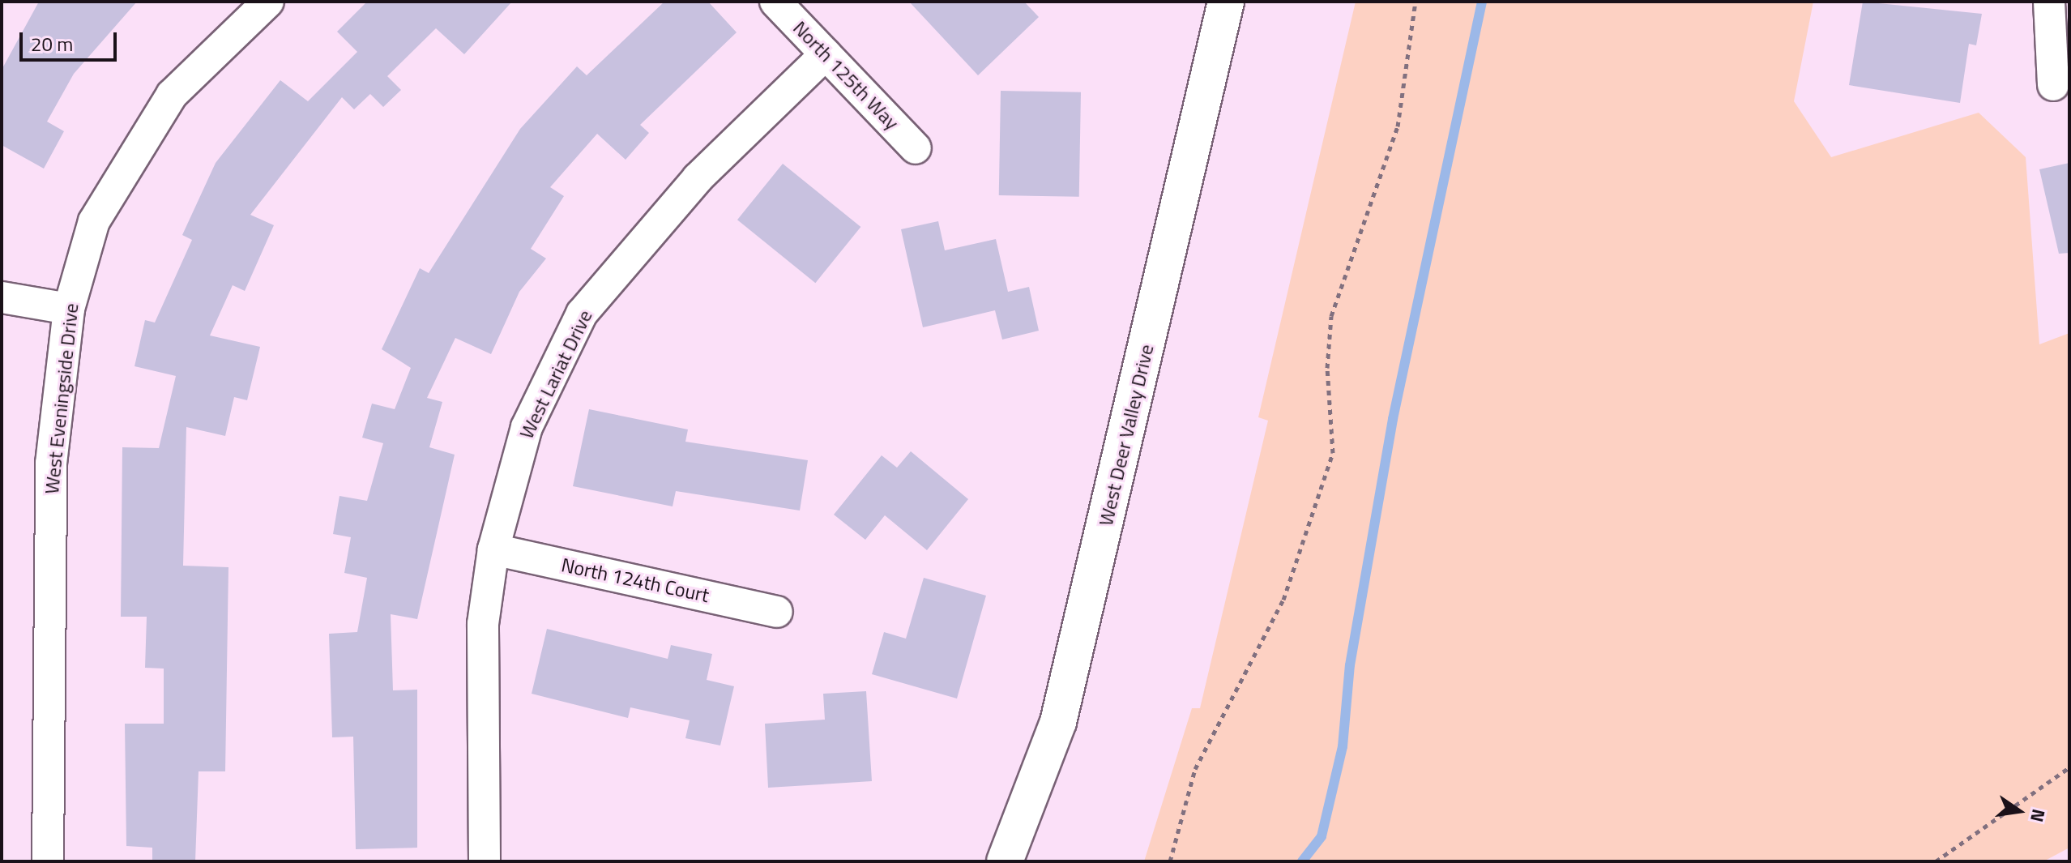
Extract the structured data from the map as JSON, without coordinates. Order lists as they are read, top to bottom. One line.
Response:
{"streets":{"street":["North 125th Way","West Lariat Drive","West Eveningside Drive","West Deer Valley Drive","North 124th Court"]},"crossings":[["North 125th Way","West Lariat Drive"],["West Lariat Drive","North 124th Court"]],"scale_bar":"20 m","north":"right"}
